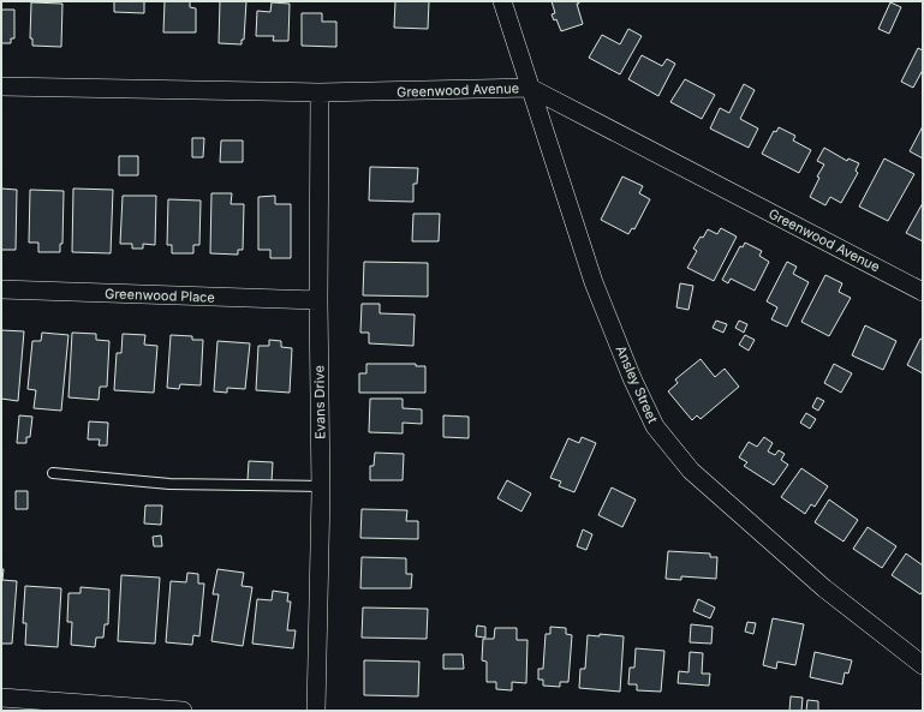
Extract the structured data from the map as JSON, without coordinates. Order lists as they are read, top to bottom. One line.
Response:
{"streets":{"street":["Greenwood Avenue","Greenwood Place","Ansley Street","Evans Drive"]},"crossings":[["Greenwood Avenue","Ansley Street"],["Greenwood Avenue","Evans Drive"],["Greenwood Place","Evans Drive"]]}
